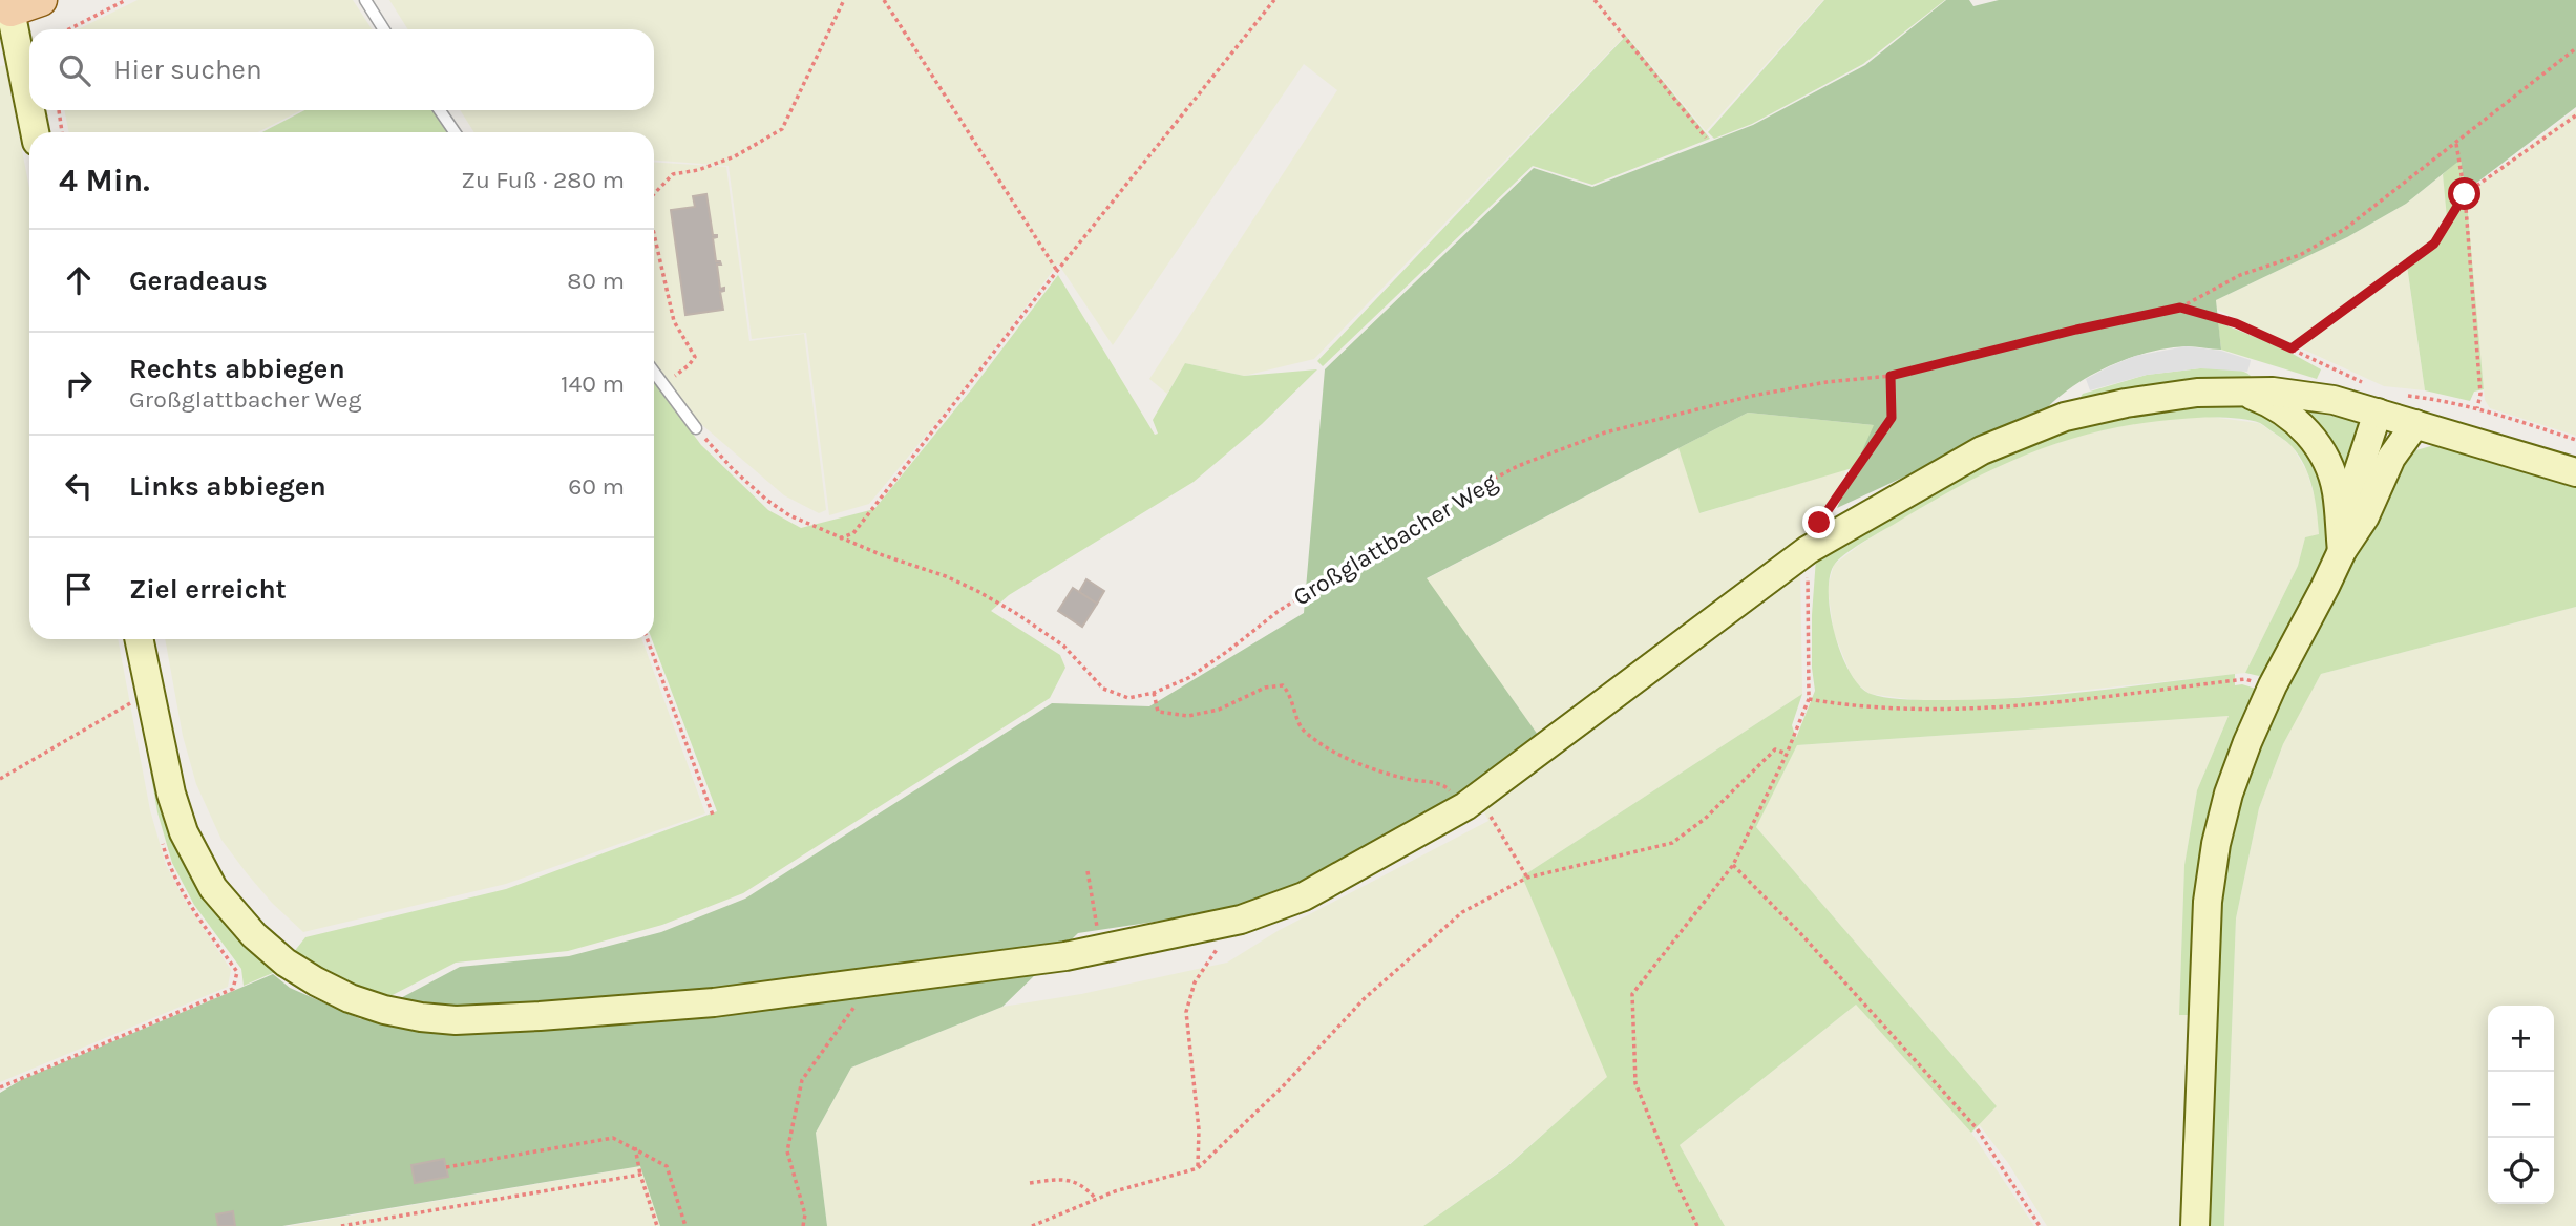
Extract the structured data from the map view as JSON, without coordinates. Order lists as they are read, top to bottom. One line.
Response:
{"streets":{"path":["Großglattbacher Weg"]},"page":{"search":"Hier suchen","heading":["4 Min.","Zu Fuß · 280 m"],"list":[["Geradeaus","80 m"],["Rechts abbiegen","Großglattbacher Weg","140 m"],["Links abbiegen","60 m"],"Ziel erreicht"],"map_buttons":["+","−"]}}
